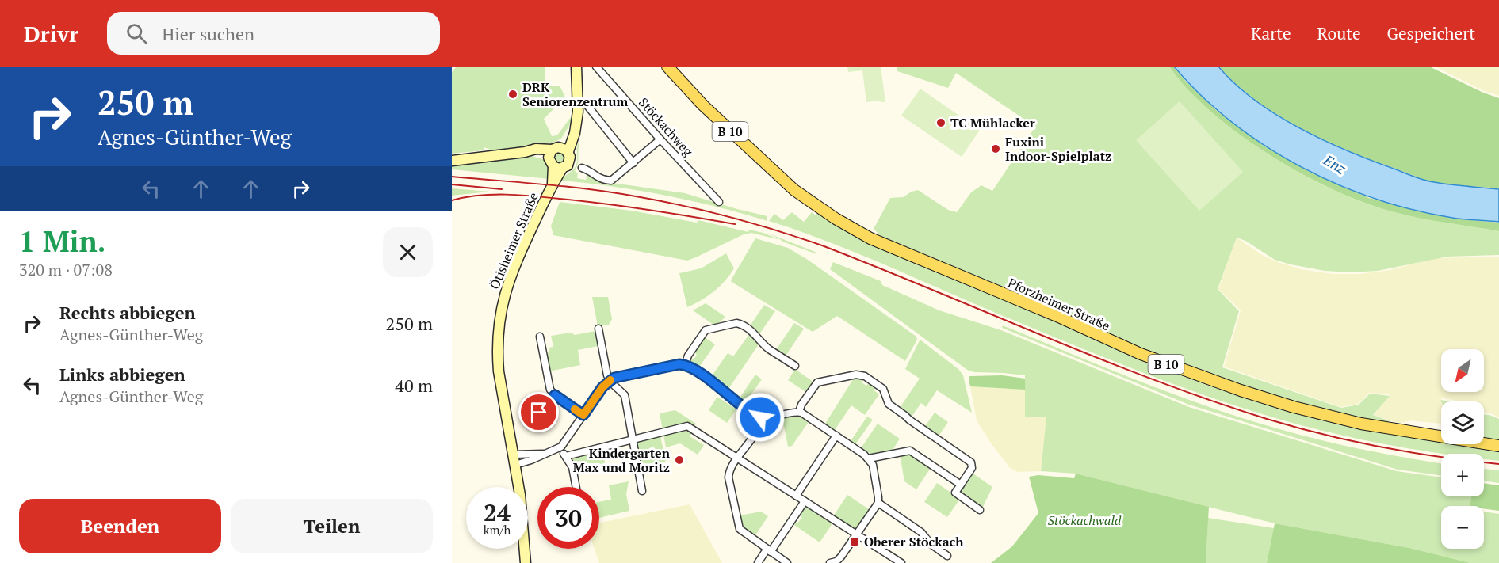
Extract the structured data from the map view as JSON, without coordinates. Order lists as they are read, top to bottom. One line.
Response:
{"streets":{"main road":["B 10","Ötisheimer Straße","Pforzheimer Straße"],"street":["Stöckachweg"]},"water":["Enz"],"parks":["Stöckachwald"],"places":{"other":["DRK Seniorenzentrum","TC Mühlacker","Fuxini Indoor-Spielplatz","Kindergarten Max und Moritz"],"transit":["Oberer Stöckach"]},"north":"bottom left","page":{"header":"Drivr","search":"Hier suchen","nav":["Karte","Route","Gespeichert"],"turn":["250 m","Agnes-Günther-Weg"],"heading":["1 Min.","320 m · 07:08"],"list":[{"name":"Rechts abbiegen","note":"Agnes-Günther-Weg","value":"250 m"},{"name":"Links abbiegen","note":"Agnes-Günther-Weg","value":"40 m"}],"map_buttons":["+","−"],"speed":"24 km/h","limit":"30","buttons":["Beenden","Teilen"]}}
